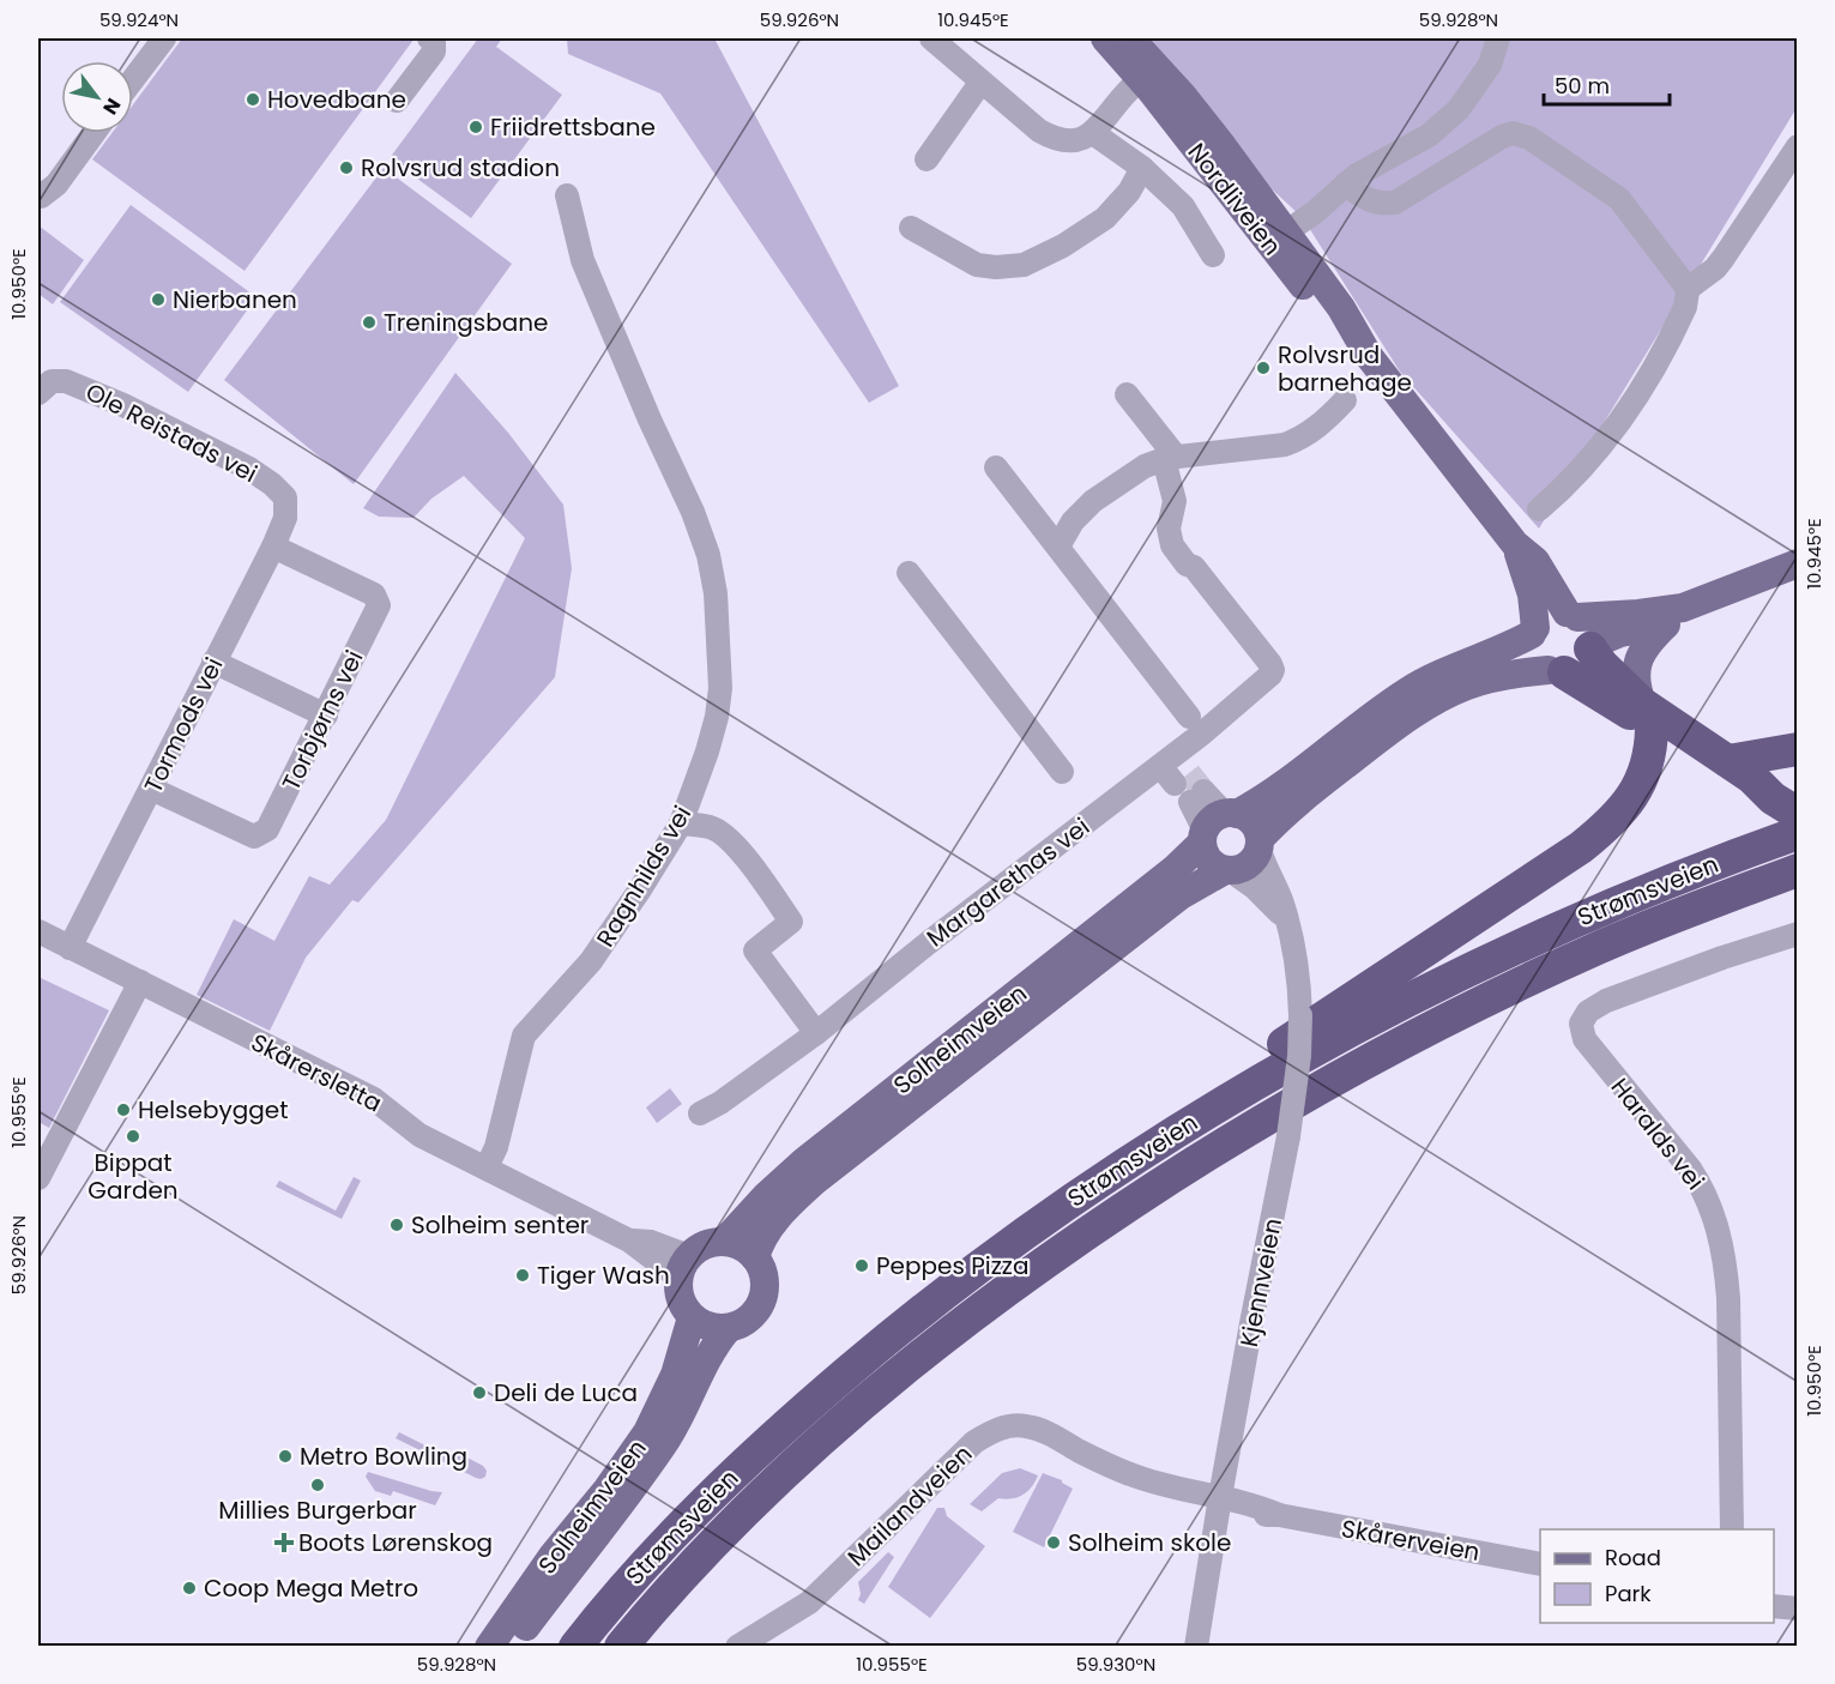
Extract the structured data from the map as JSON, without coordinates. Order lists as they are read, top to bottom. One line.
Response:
{"streets":{"highway":["Strømsveien"],"main road":["Nordliveien","Solheimveien"],"street":["Ole Reistads vei","Torbjørns vei","Tormods vei","Ragnhilds vei","Margarethas vei","Skårersletta","Haralds vei","Kjennveien","Mailandveien","Skårerveien"]},"crossings":[["Nordliveien","Solheimveien"],["Ole Reistads vei","Tormods vei"],["Torbjørns vei","Tormods vei"],["Tormods vei","Skårersletta"],["Ragnhilds vei","Skårersletta"],["Solheimveien","Skårersletta"],["Solheimveien","Kjennveien"],["Kjennveien","Mailandveien"],["Kjennveien","Skårerveien"],["Mailandveien","Skårerveien"]],"places":{"other":["Hovedbane","Friidrettsbane","Rolvsrud stadion","Nierbanen","Treningsbane","Rolvsrud barnehage","Helsebygget","Bippat Garden","Solheim senter","Peppes Pizza","Tiger Wash","Deli de Luca","Metro Bowling","Millies Burgerbar","Solheim skole","Coop Mega Metro"],"health":["Boots Lørenskog"]},"legend":["Road","Park"],"scale_bar":"50 m","north":"bottom right","coordinates":["59.924°N","59.926°N","10.945°E","59.928°N","10.950°E","10.955°E","59.930°N"]}
